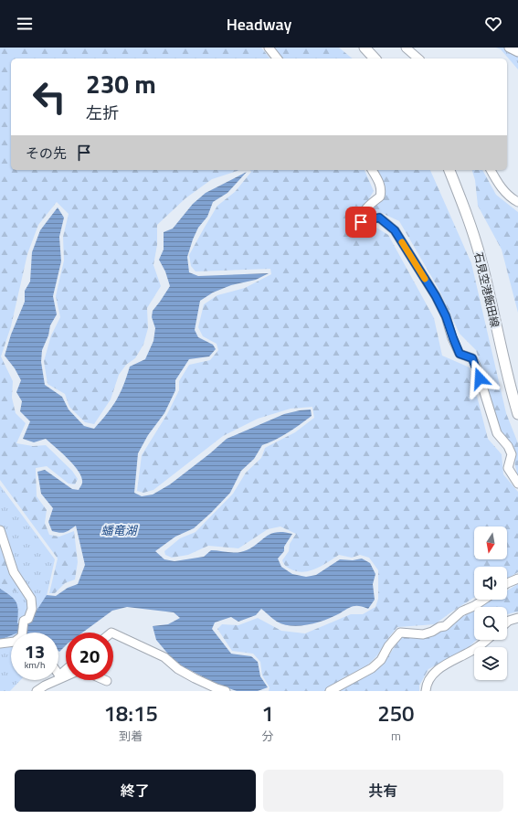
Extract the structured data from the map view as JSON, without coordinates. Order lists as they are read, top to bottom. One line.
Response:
{"streets":{"main road":["石見空港飯田線"]},"water":["蟠竜湖"],"north":"bottom","page":{"header":"Headway","turn":["230 m","左折"],"then":"その先","speed":"13 km/h","limit":"20","eta":["18:15","到着","1","分","250","m"],"buttons":["終了","共有"]}}
